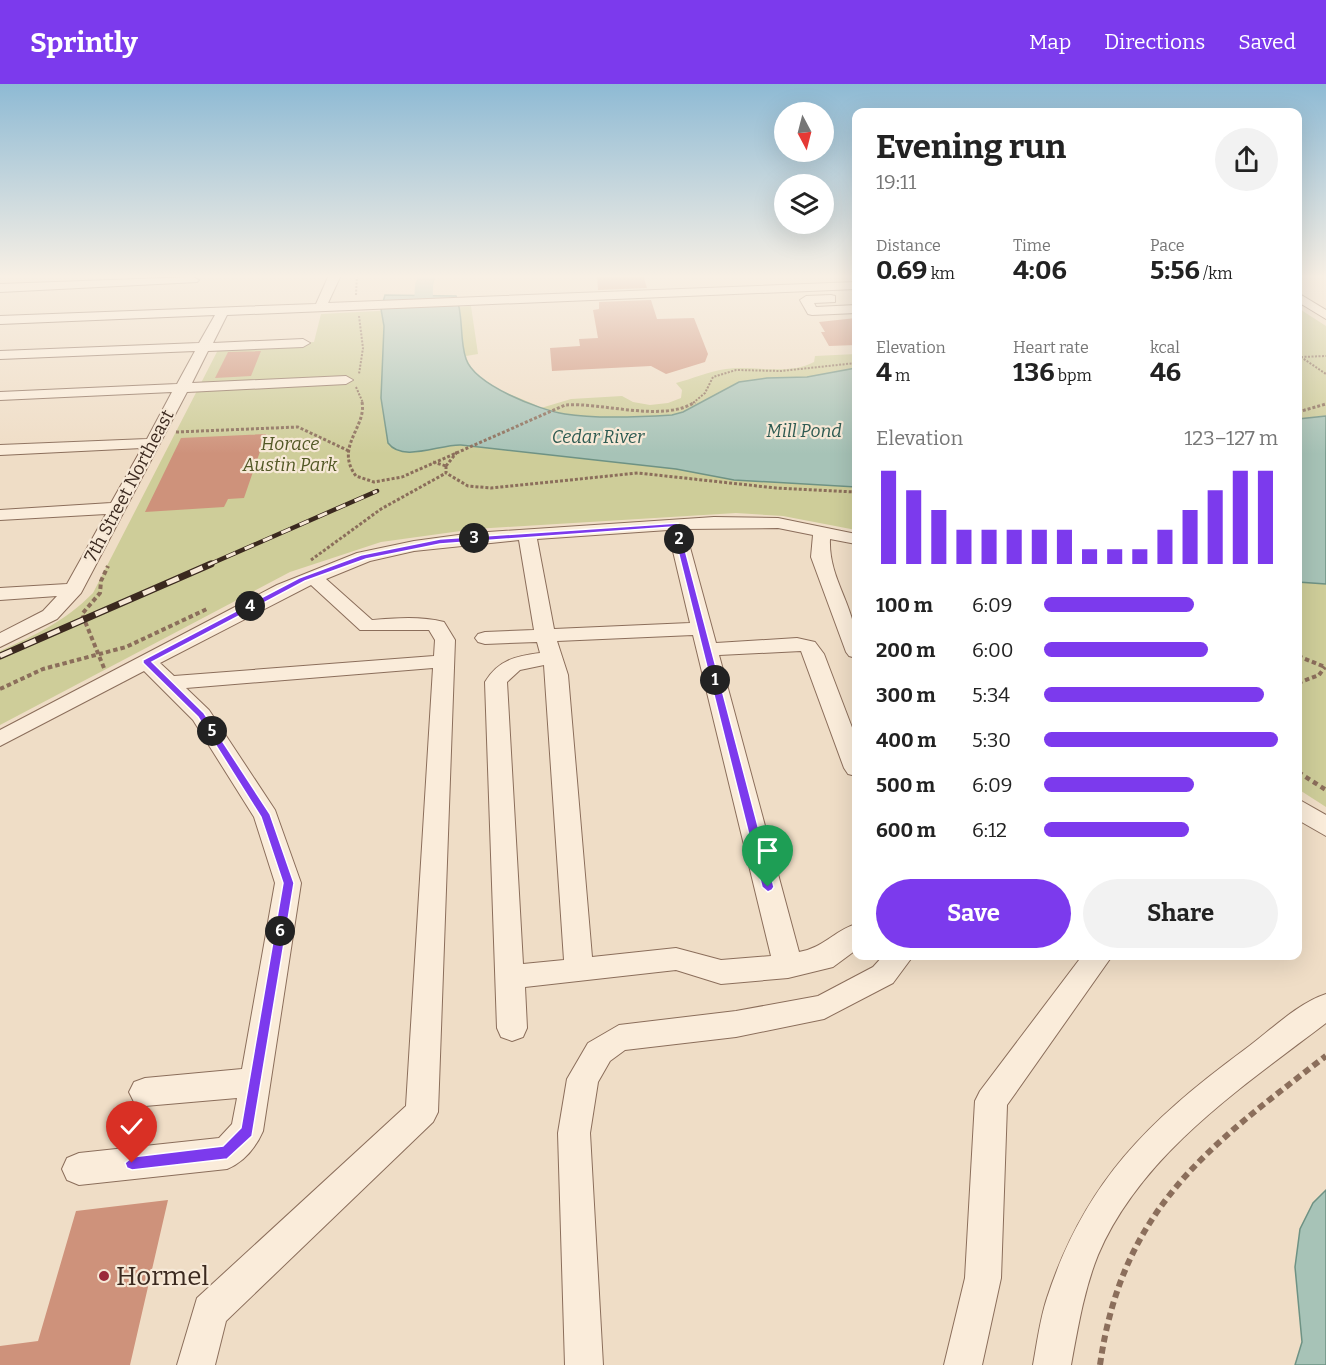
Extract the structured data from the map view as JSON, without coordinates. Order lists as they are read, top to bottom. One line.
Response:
{"streets":{"street":["7th Street Northeast"]},"water":["Mill Pond","Cedar River"],"parks":["Horace Austin Park"],"places":["Hormel"],"north":"bottom","page":{"header":"Sprintly","nav":["Map","Directions","Saved"],"heading":["Evening run","19:11"],"stats":[["Distance","0.69 km"],["Time","4:06"],["Pace","5:56 /km"],["Elevation","4 m"],["Heart rate","136 bpm"],["kcal","46"]],"chart":["Elevation","123–127 m"],"pins":["3","2","4","1","5","6"],"list":[{"name":"100 m","note":"6:09"},{"name":"200 m","note":"6:00"},{"name":"300 m","note":"5:34"},{"name":"400 m","note":"5:30"},{"name":"500 m","note":"6:09"},{"name":"600 m","note":"6:12"}],"buttons":["Save","Share"]}}
